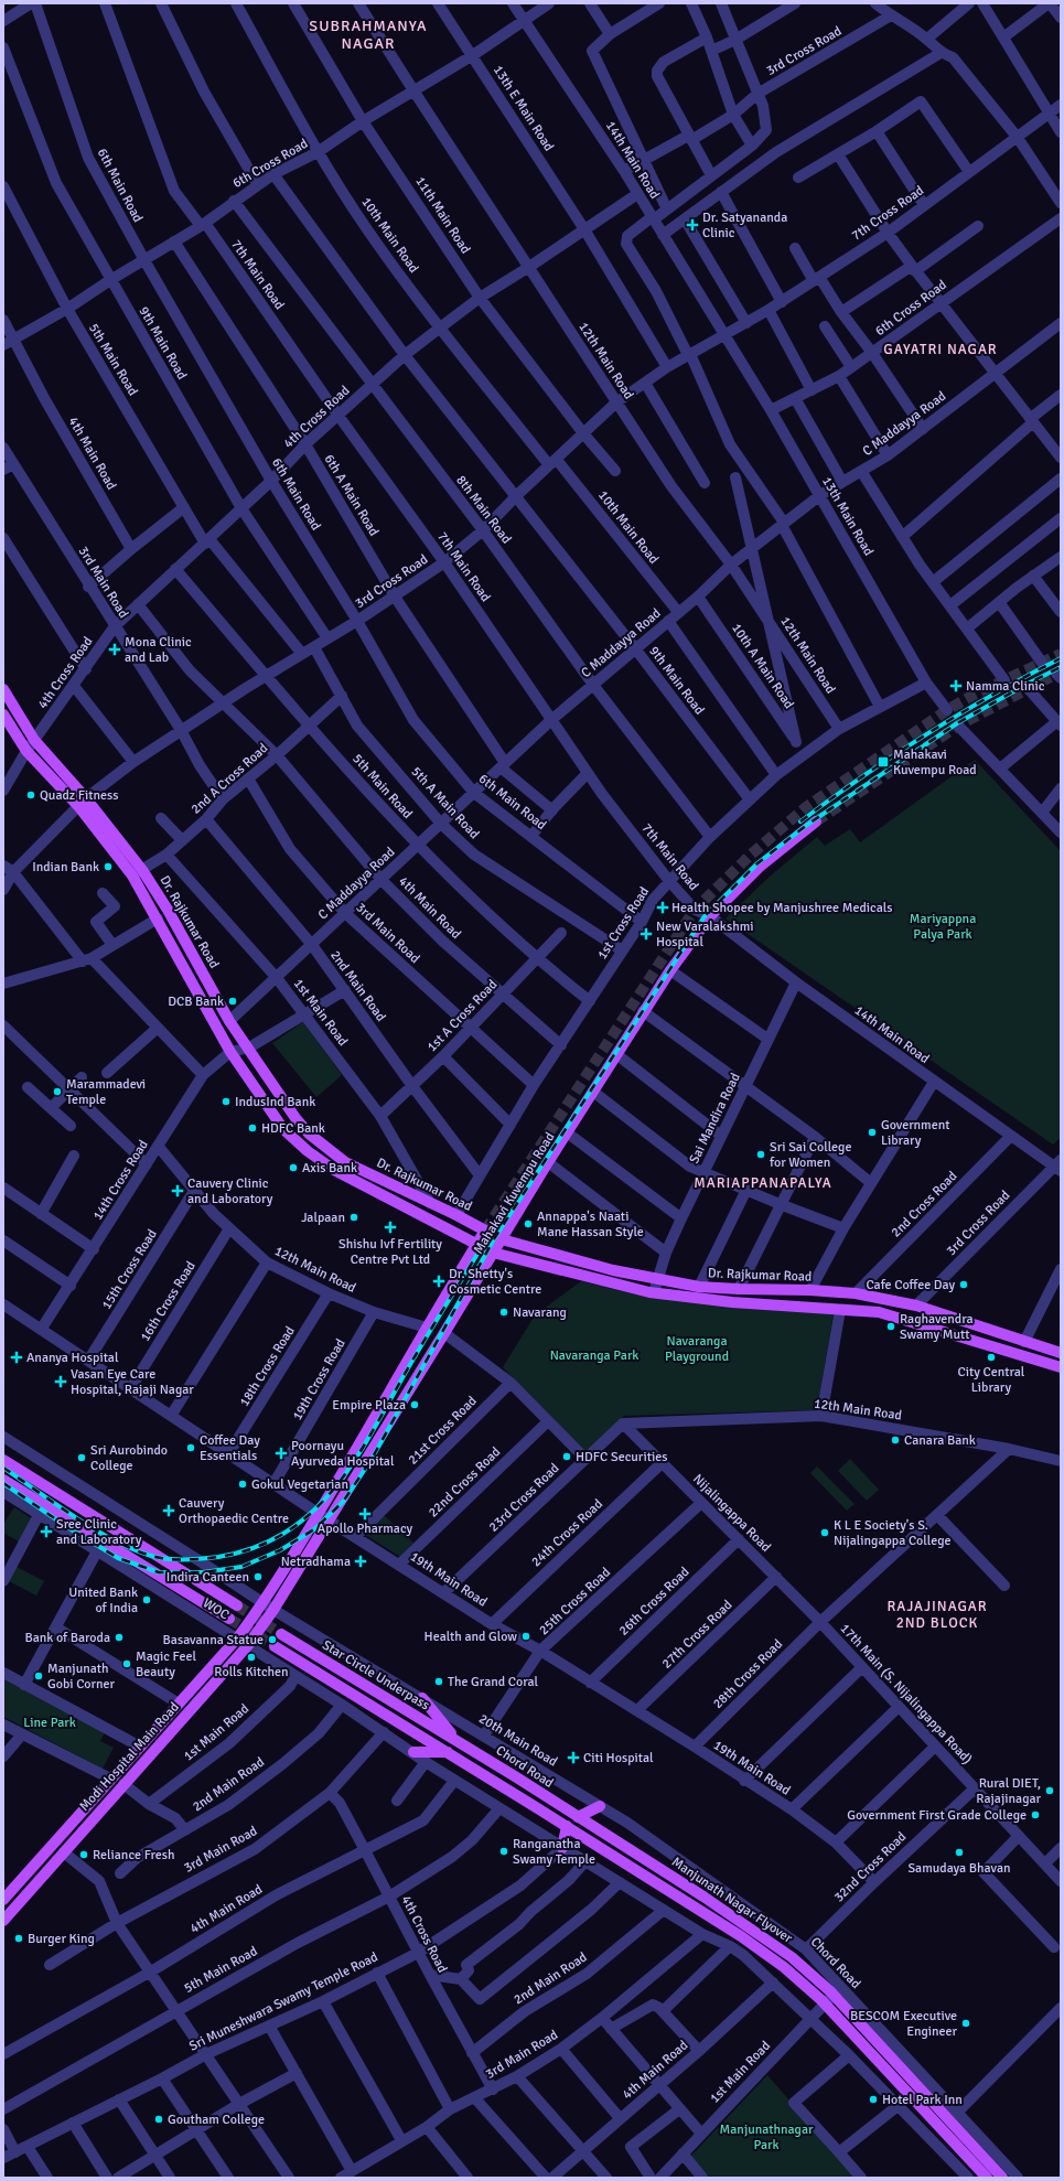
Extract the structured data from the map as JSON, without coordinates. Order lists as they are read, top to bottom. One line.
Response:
{"streets":{"main road":["Dr. Rajkumar Road","Mahakavi Kuvempu Road","Star Circle Underpass","Modi Hospital Main Road","Chord Road","Manjunath Nagar Flyover"],"street":["3rd Cross Road","13th E Main Road","14th Main Road","6th Cross Road","6th Main Road","7th Cross Road","11th Main Road","10th Main Road","7th Main Road","9th Main Road","5th Main Road","12th Main Road","4th Cross Road","C Maddayya Road","4th Main Road","6th A Main Road","8th Main Road","13th Main Road","3rd Main Road","10th A Main Road","2nd A Cross Road","5th A Main Road","1st Cross Road","2nd Main Road","1st Main Road","1st A Cross Road","Sai Mandira Road","14th Cross Road","2nd Cross Road","15th Cross Road","16th Cross Road","18th Cross Road","19th Cross Road","21st Cross Road","22nd Cross Road","23rd Cross Road","Nijalingappa Road","24th Cross Road","19th Main Road","25th Cross Road","26th Cross Road","WOC","27th Cross Road","28th Cross Road","17th Main (S. Nijalingappa Road)","20th Main Road","32nd Cross Road","Sri Muneshwara Swamy Temple Road"]},"crossings":[["3rd Cross Road","14th Main Road"],["3rd Cross Road","6th Main Road"],["3rd Cross Road","7th Cross Road"],["3rd Cross Road","11th Main Road"],["3rd Cross Road","10th Main Road"],["3rd Cross Road","7th Main Road"],["3rd Cross Road","9th Main Road"],["3rd Cross Road","5th Main Road"],["3rd Cross Road","12th Main Road"],["3rd Cross Road","4th Main Road"],["3rd Cross Road","6th A Main Road"],["3rd Cross Road","8th Main Road"],["3rd Cross Road","13th Main Road"],["3rd Cross Road","3rd Main Road"],["3rd Cross Road","5th A Main Road"],["3rd Cross Road","Dr. Rajkumar Road"],["13th E Main Road","6th Cross Road"],["13th E Main Road","4th Cross Road"],["14th Main Road","6th Cross Road"],["14th Main Road","7th Cross Road"],["14th Main Road","7th Main Road"],["14th Main Road","4th Cross Road"],["14th Main Road","13th Main Road"],["14th Main Road","Sai Mandira Road"],["14th Main Road","Mahakavi Kuvempu Road"],["14th Main Road","2nd Cross Road"],["6th Cross Road","6th Main Road"],["6th Cross Road","11th Main Road"],["6th Cross Road","10th Main Road"],["6th Cross Road","7th Main Road"],["6th Cross Road","9th Main Road"],["6th Cross Road","5th Main Road"],["6th Cross Road","12th Main Road"],["6th Cross Road","4th Main Road"],["6th Cross Road","6th A Main Road"],["6th Cross Road","8th Main Road"],["6th Cross Road","13th Main Road"],["6th Main Road","4th Cross Road"],["6th Main Road","C Maddayya Road"],["6th Main Road","1st Cross Road"],["7th Cross Road","13th Main Road"],["11th Main Road","4th Cross Road"],["10th Main Road","4th Cross Road"],["10th Main Road","C Maddayya Road"],["7th Main Road","4th Cross Road"],["7th Main Road","C Maddayya Road"],["7th Main Road","1st Cross Road"],["7th Main Road","Mahakavi Kuvempu Road"],["9th Main Road","4th Cross Road"],["9th Main Road","C Maddayya Road"],["9th Main Road","1st Cross Road"],["5th Main Road","4th Cross Road"],["5th Main Road","C Maddayya Road"],["5th Main Road","2nd A Cross Road"],["5th Main Road","1st Cross Road"],["5th Main Road","1st A Cross Road"],["5th Main Road","WOC"],["12th Main Road","4th Cross Road"],["12th Main Road","C Maddayya Road"],["12th Main Road","1st Cross Road"],["12th Main Road","14th Cross Road"],["12th Main Road","Mahakavi Kuvempu Road"],["12th Main Road","15th Cross Road"],["12th Main Road","16th Cross Road"],["12th Main Road","18th Cross Road"],["12th Main Road","19th Cross Road"],["12th Main Road","23rd Cross Road"],["12th Main Road","Nijalingappa Road"],["12th Main Road","28th Cross Road"],["4th Cross Road","4th Main Road"],["4th Cross Road","6th A Main Road"],["4th Cross Road","8th Main Road"],["4th Cross Road","3rd Main Road"],["4th Cross Road","Dr. Rajkumar Road"],["4th Cross Road","2nd Main Road"],["4th Cross Road","Sri Muneshwara Swamy Temple Road"],["C Maddayya Road","4th Main Road"],["C Maddayya Road","6th A Main Road"],["C Maddayya Road","8th Main Road"],["C Maddayya Road","13th Main Road"],["C Maddayya Road","3rd Main Road"],["C Maddayya Road","10th A Main Road"],["C Maddayya Road","5th A Main Road"],["C Maddayya Road","Dr. Rajkumar Road"],["C Maddayya Road","2nd Main Road"],["C Maddayya Road","1st Main Road"],["4th Main Road","2nd A Cross Road"],["4th Main Road","1st Cross Road"],["4th Main Road","1st A Cross Road"],["4th Main Road","WOC"],["8th Main Road","1st Cross Road"],["13th Main Road","1st Cross Road"],["3rd Main Road","2nd A Cross Road"],["3rd Main Road","1st Cross Road"],["3rd Main Road","1st A Cross Road"],["3rd Main Road","WOC"],["10th A Main Road","1st Cross Road"],["2nd A Cross Road","5th A Main Road"],["2nd A Cross Road","Dr. Rajkumar Road"],["2nd A Cross Road","2nd Main Road"],["2nd A Cross Road","1st Main Road"],["5th A Main Road","1st Cross Road"],["Dr. Rajkumar Road","1st Cross Road"],["Dr. Rajkumar Road","1st Main Road"],["Dr. Rajkumar Road","Sai Mandira Road"],["Dr. Rajkumar Road","14th Cross Road"],["Dr. Rajkumar Road","Mahakavi Kuvempu Road"],["Dr. Rajkumar Road","2nd Cross Road"],["1st Cross Road","2nd Main Road"],["2nd Main Road","1st A Cross Road"],["2nd Main Road","WOC"],["1st Main Road","1st A Cross Road"],["1st Main Road","WOC"],["1st Main Road","Chord Road"],["14th Cross Road","19th Main Road"],["Mahakavi Kuvempu Road","19th Main Road"],["Mahakavi Kuvempu Road","20th Main Road"],["Mahakavi Kuvempu Road","Modi Hospital Main Road"],["15th Cross Road","19th Main Road"],["16th Cross Road","19th Main Road"],["18th Cross Road","19th Main Road"],["19th Cross Road","19th Main Road"],["21st Cross Road","19th Main Road"],["22nd Cross Road","19th Main Road"],["23rd Cross Road","Nijalingappa Road"],["23rd Cross Road","19th Main Road"],["Nijalingappa Road","24th Cross Road"],["Nijalingappa Road","25th Cross Road"],["Nijalingappa Road","26th Cross Road"],["Nijalingappa Road","27th Cross Road"],["Nijalingappa Road","28th Cross Road"],["Nijalingappa Road","17th Main (S. Nijalingappa Road)"],["24th Cross Road","19th Main Road"],["19th Main Road","25th Cross Road"],["19th Main Road","26th Cross Road"],["19th Main Road","27th Cross Road"],["19th Main Road","28th Cross Road"],["19th Main Road","32nd Cross Road"],["25th Cross Road","20th Main Road"],["WOC","Modi Hospital Main Road"],["WOC","Sri Muneshwara Swamy Temple Road"],["28th Cross Road","17th Main (S. Nijalingappa Road)"],["Star Circle Underpass","Chord Road"],["17th Main (S. Nijalingappa Road)","32nd Cross Road"],["20th Main Road","Modi Hospital Main Road"],["20th Main Road","Chord Road"],["Chord Road","32nd Cross Road"],["Chord Road","Manjunath Nagar Flyover"]],"districts":["SUBRAHMANYA NAGAR","GAYATRI NAGAR","MARIAPPANAPALYA","RAJAJINAGAR 2ND BLOCK"],"parks":["Mariyappna Palya Park","Navaranga Playground","Navaranga Park","Line Park","Manjunathnagar Park"],"places":{"health":["Dr. Satyananda Clinic","Mona Clinic and Lab","Namma Clinic","Health Shopee by Manjushree Medicals","New Varalakshmi Hospital","Cauvery Clinic and Laboratory","Shishu Ivf Fertility Centre Pvt Ltd","Dr. Shetty's Cosmetic Centre","Ananya Hospital","Vasan Eye Care Hospital, Rajaji Nagar","Poornayu Ayurveda Hospital","Cauvery Orthopaedic Centre","Apollo Pharmacy","Sree Clinic and Laboratory","Netradhama","Citi Hospital"],"transit":["Mahakavi Kuvempu Road"],"other":["Quadz Fitness","Indian Bank","DCB Bank","Marammadevi Temple","IndusInd Bank","HDFC Bank","Government Library","Sri Sai College for Women","Axis Bank","Jalpaan","Annappa's Naati Mane Hassan Style","Cafe Coffee Day","Navarang","Raghavendra Swamy Mutt","City Central Library","Empire Plaza","Canara Bank","Coffee Day Essentials","HDFC Securities","Sri Aurobindo College","Gokul Vegetarian","K L E Society's S. Nijalingappa College","Indira Canteen","United Bank of India","Health and Glow","Bank of Baroda","Basavanna Statue","Rolls Kitchen","Magic Feel Beauty","Manjunath Gobi Corner","The Grand Coral","Rural DIET, Rajajinagar","Government First Grade College","Ranganatha Swamy Temple","Samudaya Bhavan","Reliance Fresh","Burger King","BESCOM Executive Engineer","Hotel Park Inn","Goutham College"]}}
